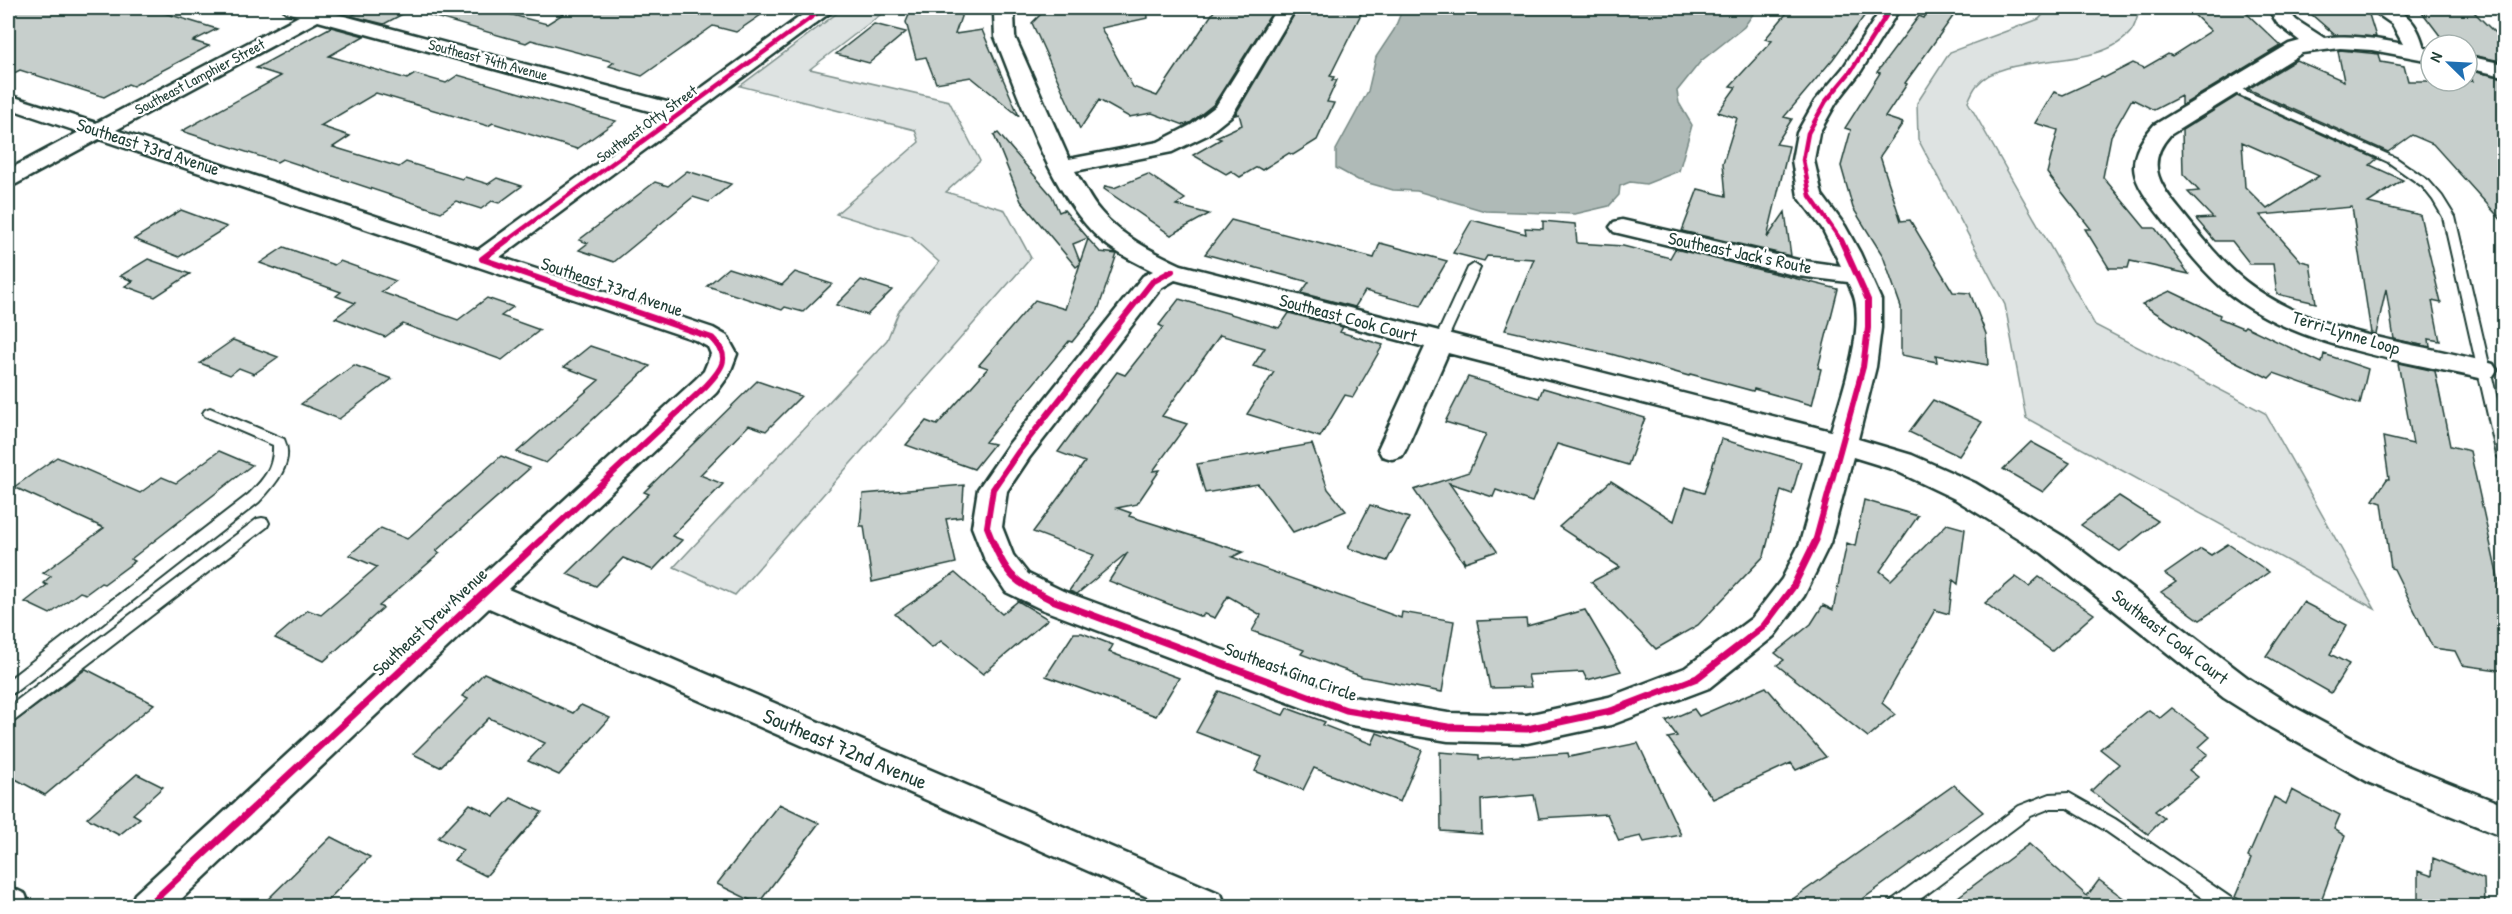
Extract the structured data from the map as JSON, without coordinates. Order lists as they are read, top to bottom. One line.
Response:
{"streets":{"street":["Southeast 74th Avenue","Southeast Lamphier Street","Southeast Otty Street","Southeast 73rd Avenue","Southeast Jack's Route","Southeast Cook Court","Terri-Lynne Loop","Southeast Drew Avenue","Southeast Gina Circle","Southeast 72nd Avenue"]},"crossings":[["Southeast 74th Avenue","Southeast Lamphier Street"],["Southeast 74th Avenue","Southeast Otty Street"],["Southeast Lamphier Street","Southeast 73rd Avenue"],["Southeast Otty Street","Southeast 73rd Avenue"],["Southeast 73rd Avenue","Southeast Drew Avenue"],["Southeast Cook Court","Southeast Gina Circle"],["Southeast Drew Avenue","Southeast 72nd Avenue"]],"north":"top left"}
